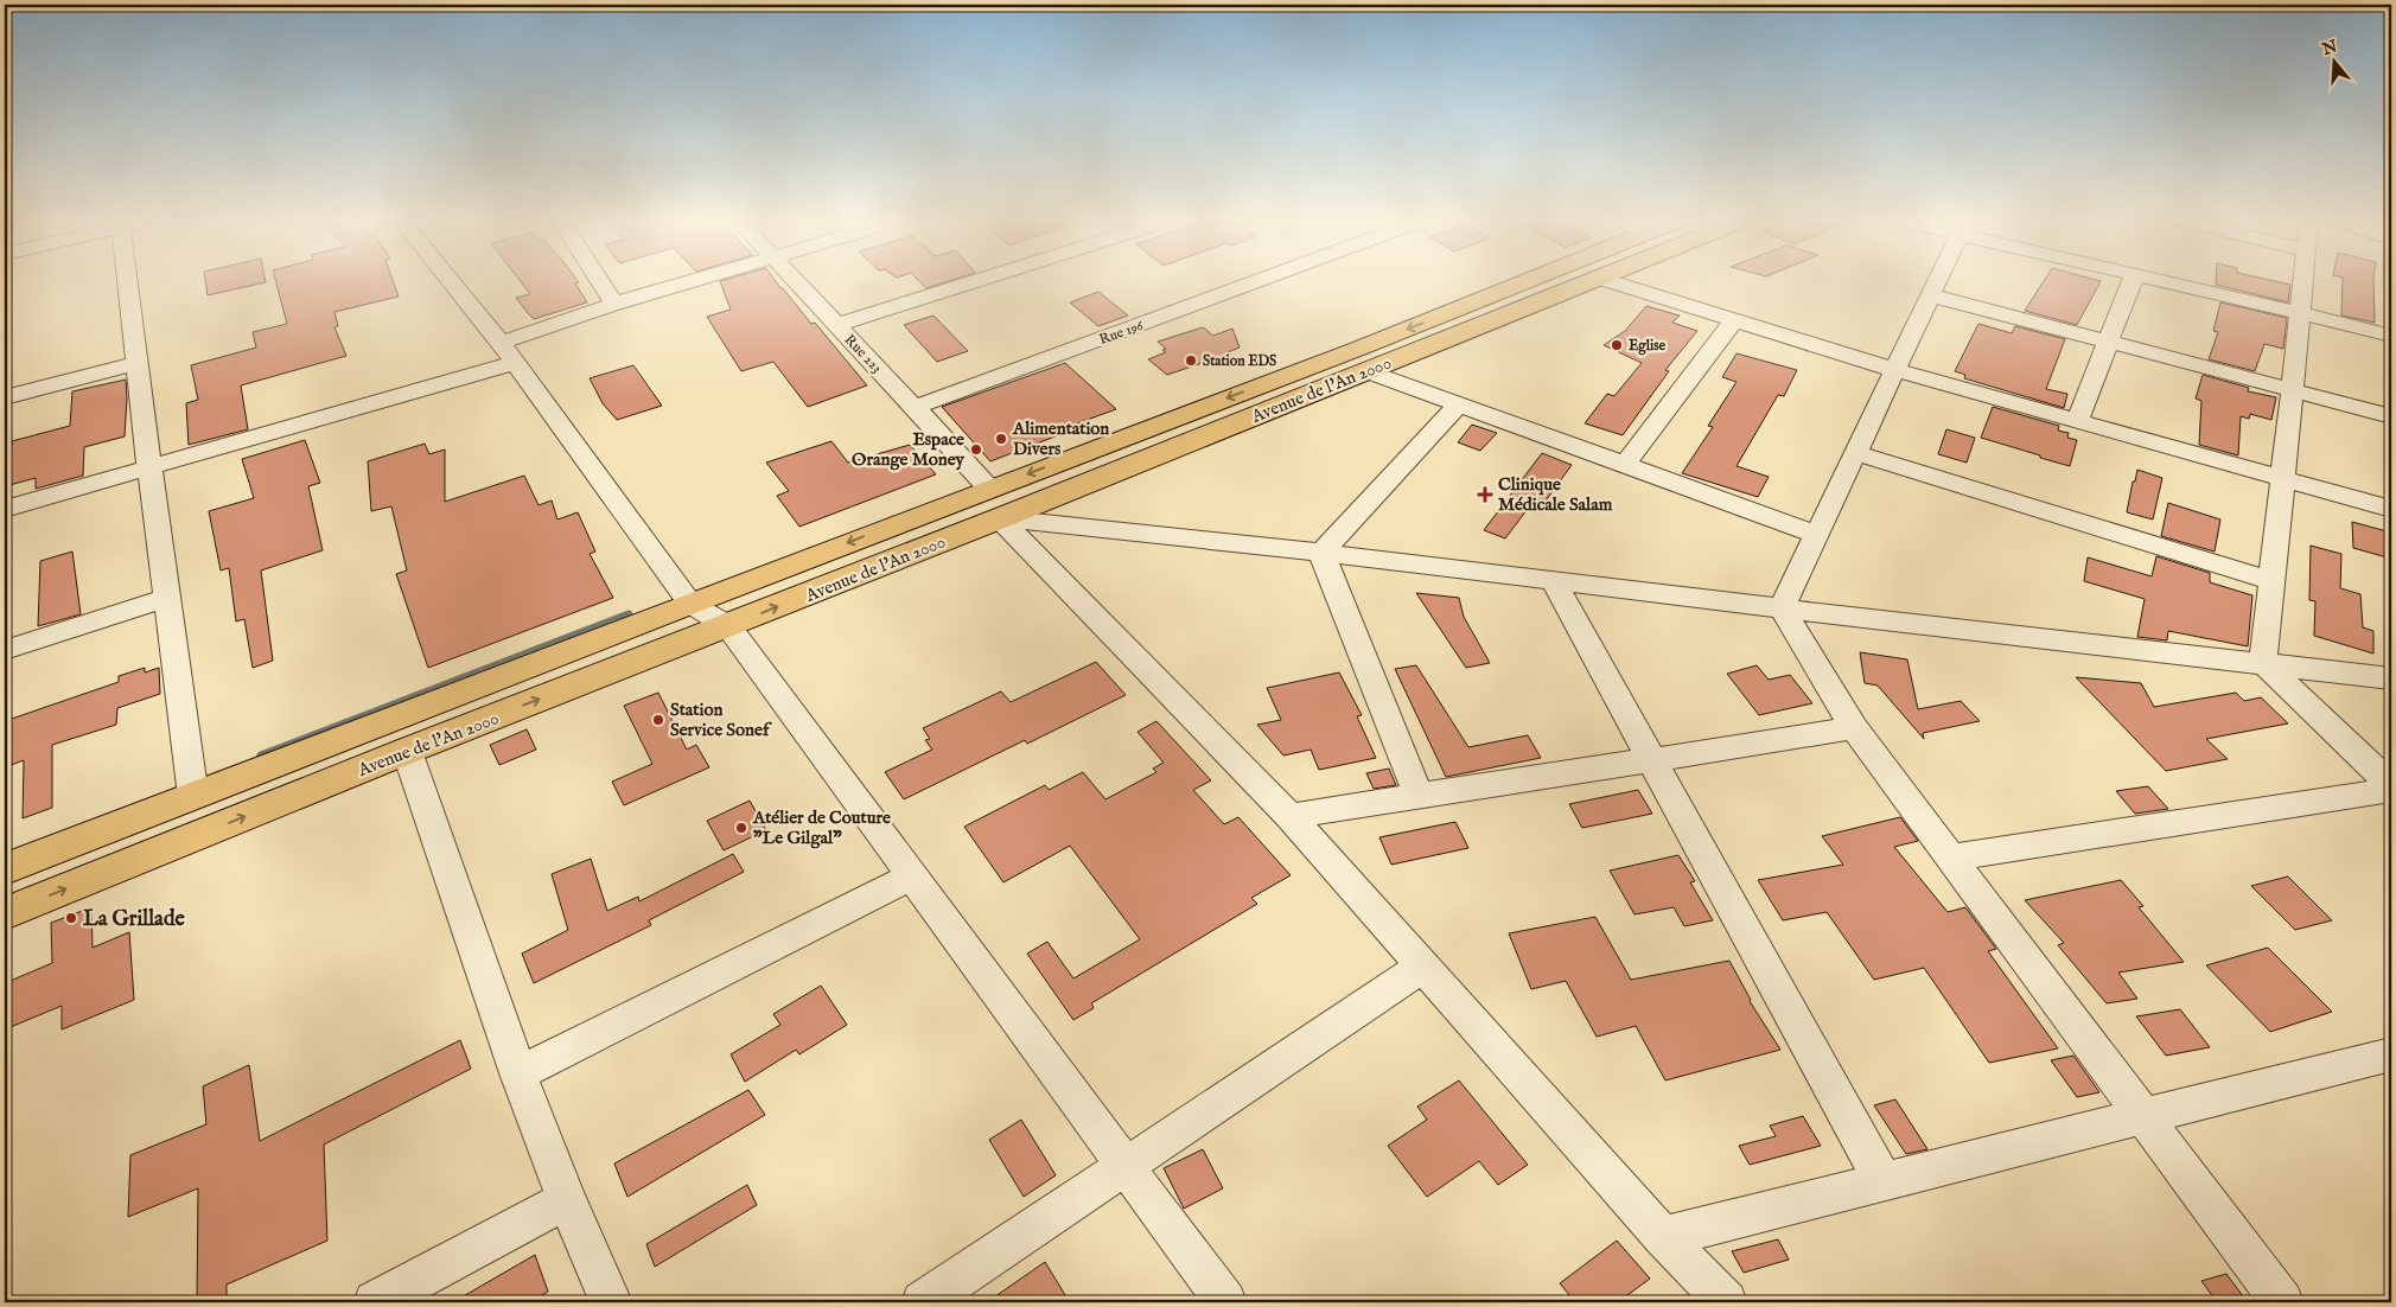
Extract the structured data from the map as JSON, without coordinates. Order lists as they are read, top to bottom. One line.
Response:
{"streets":{"main road":["Avenue de l'An 2000"],"street":["Rue 196","Rue 223"]},"crossings":[["Rue 196","Rue 223"],["Rue 223","Avenue de l'An 2000"]],"places":{"other":["Eglise","Station EDS","Alimentation Divers","Espace Orange Money","Station Service Sonef","Atélier de Couture \"Le Gilgal\"","La Grillade"],"health":["Clinique Médicale Salam"]},"north":"top"}
